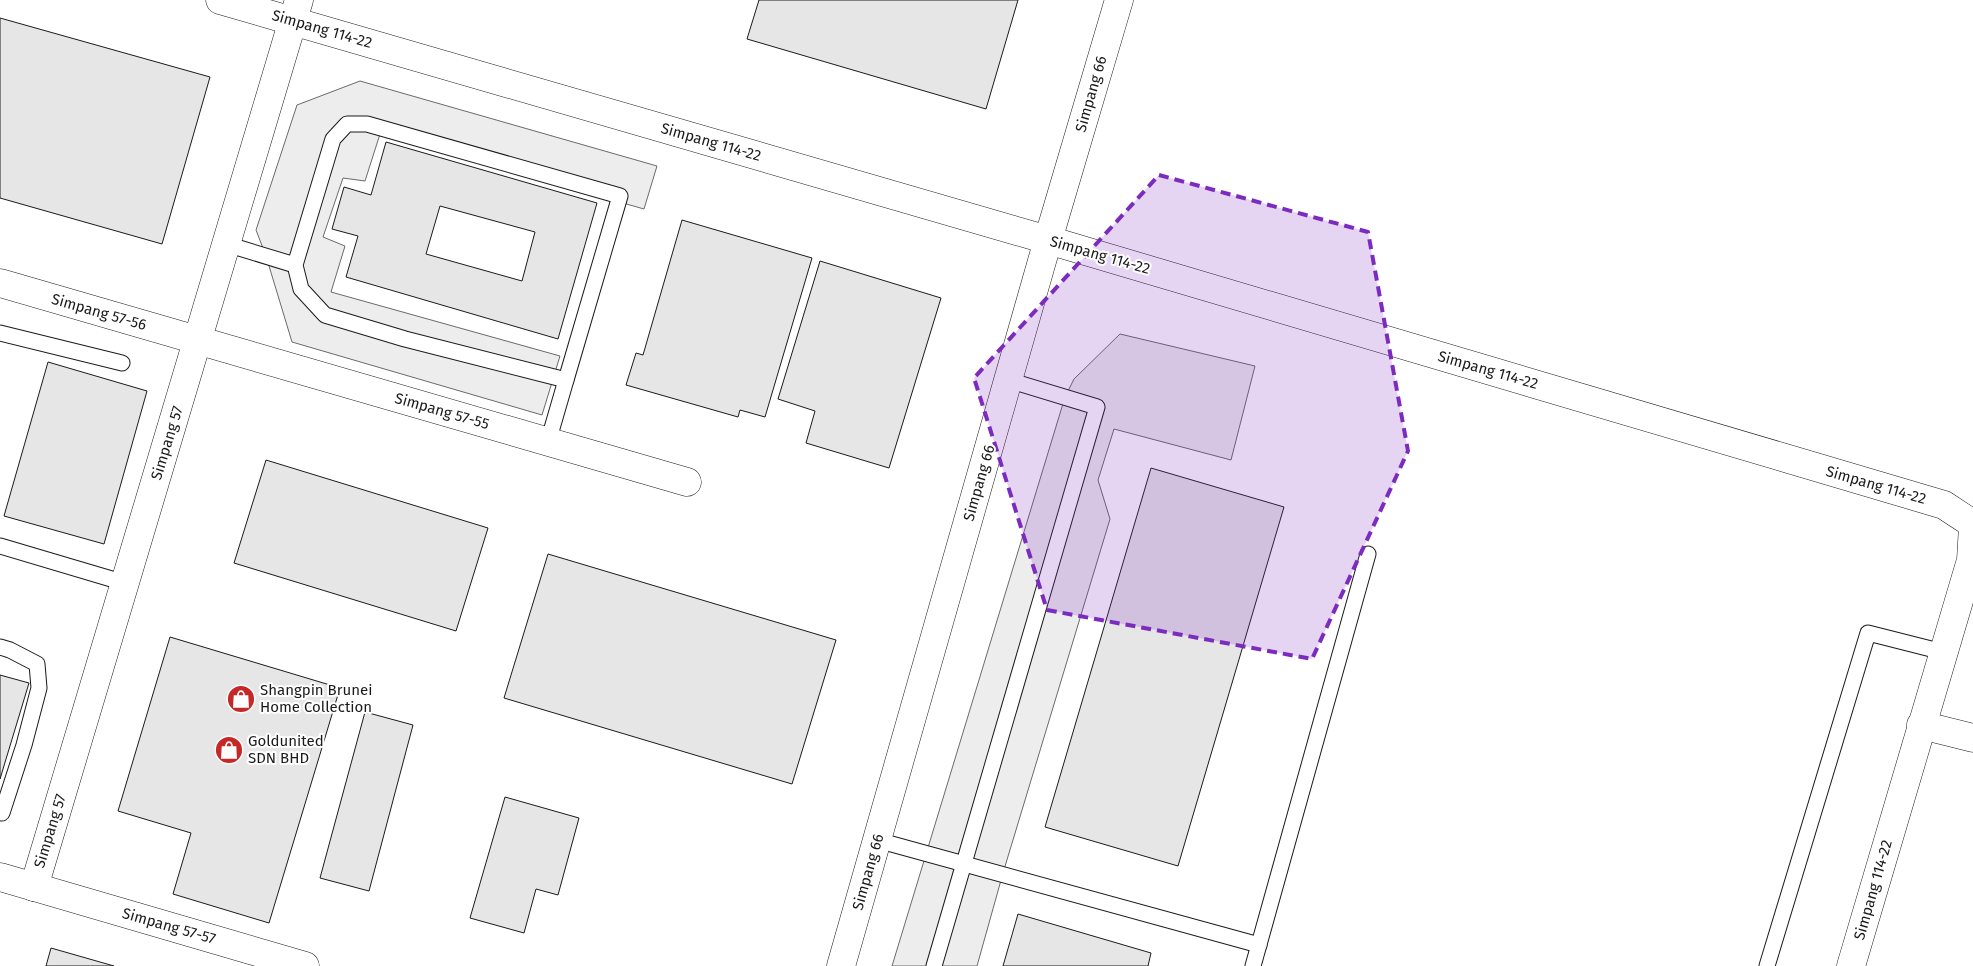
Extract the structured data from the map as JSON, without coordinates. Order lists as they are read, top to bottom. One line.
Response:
{"streets":{"street":["Simpang 114-22","Simpang 66","Simpang 57-56","Simpang 57-55","Simpang 57","Simpang 57-57"]},"crossings":[["Simpang 114-22","Simpang 66"],["Simpang 114-22","Simpang 57"],["Simpang 57-56","Simpang 57-55"],["Simpang 57-56","Simpang 57"],["Simpang 57-55","Simpang 57"],["Simpang 57","Simpang 57-57"]],"places":{"shop":["Shangpin Brunei Home Collection","Goldunited SDN BHD"]}}
